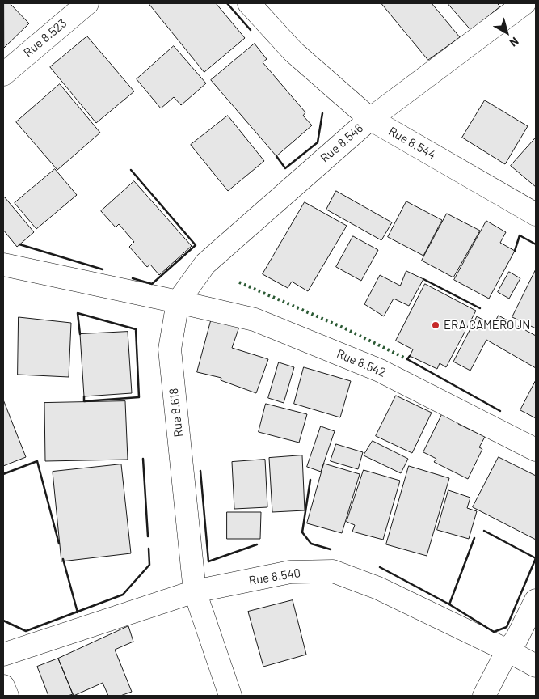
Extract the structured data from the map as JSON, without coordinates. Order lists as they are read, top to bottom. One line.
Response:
{"streets":{"street":["Rue 8.523","Rue 8.546","Rue 8.544","Rue 8.542","Rue 8.618","Rue 8.540"]},"crossings":[["Rue 8.546","Rue 8.544"],["Rue 8.546","Rue 8.542"],["Rue 8.546","Rue 8.618"],["Rue 8.542","Rue 8.618"],["Rue 8.618","Rue 8.540"]],"places":["ERA CAMEROUN"],"north":"bottom right"}
